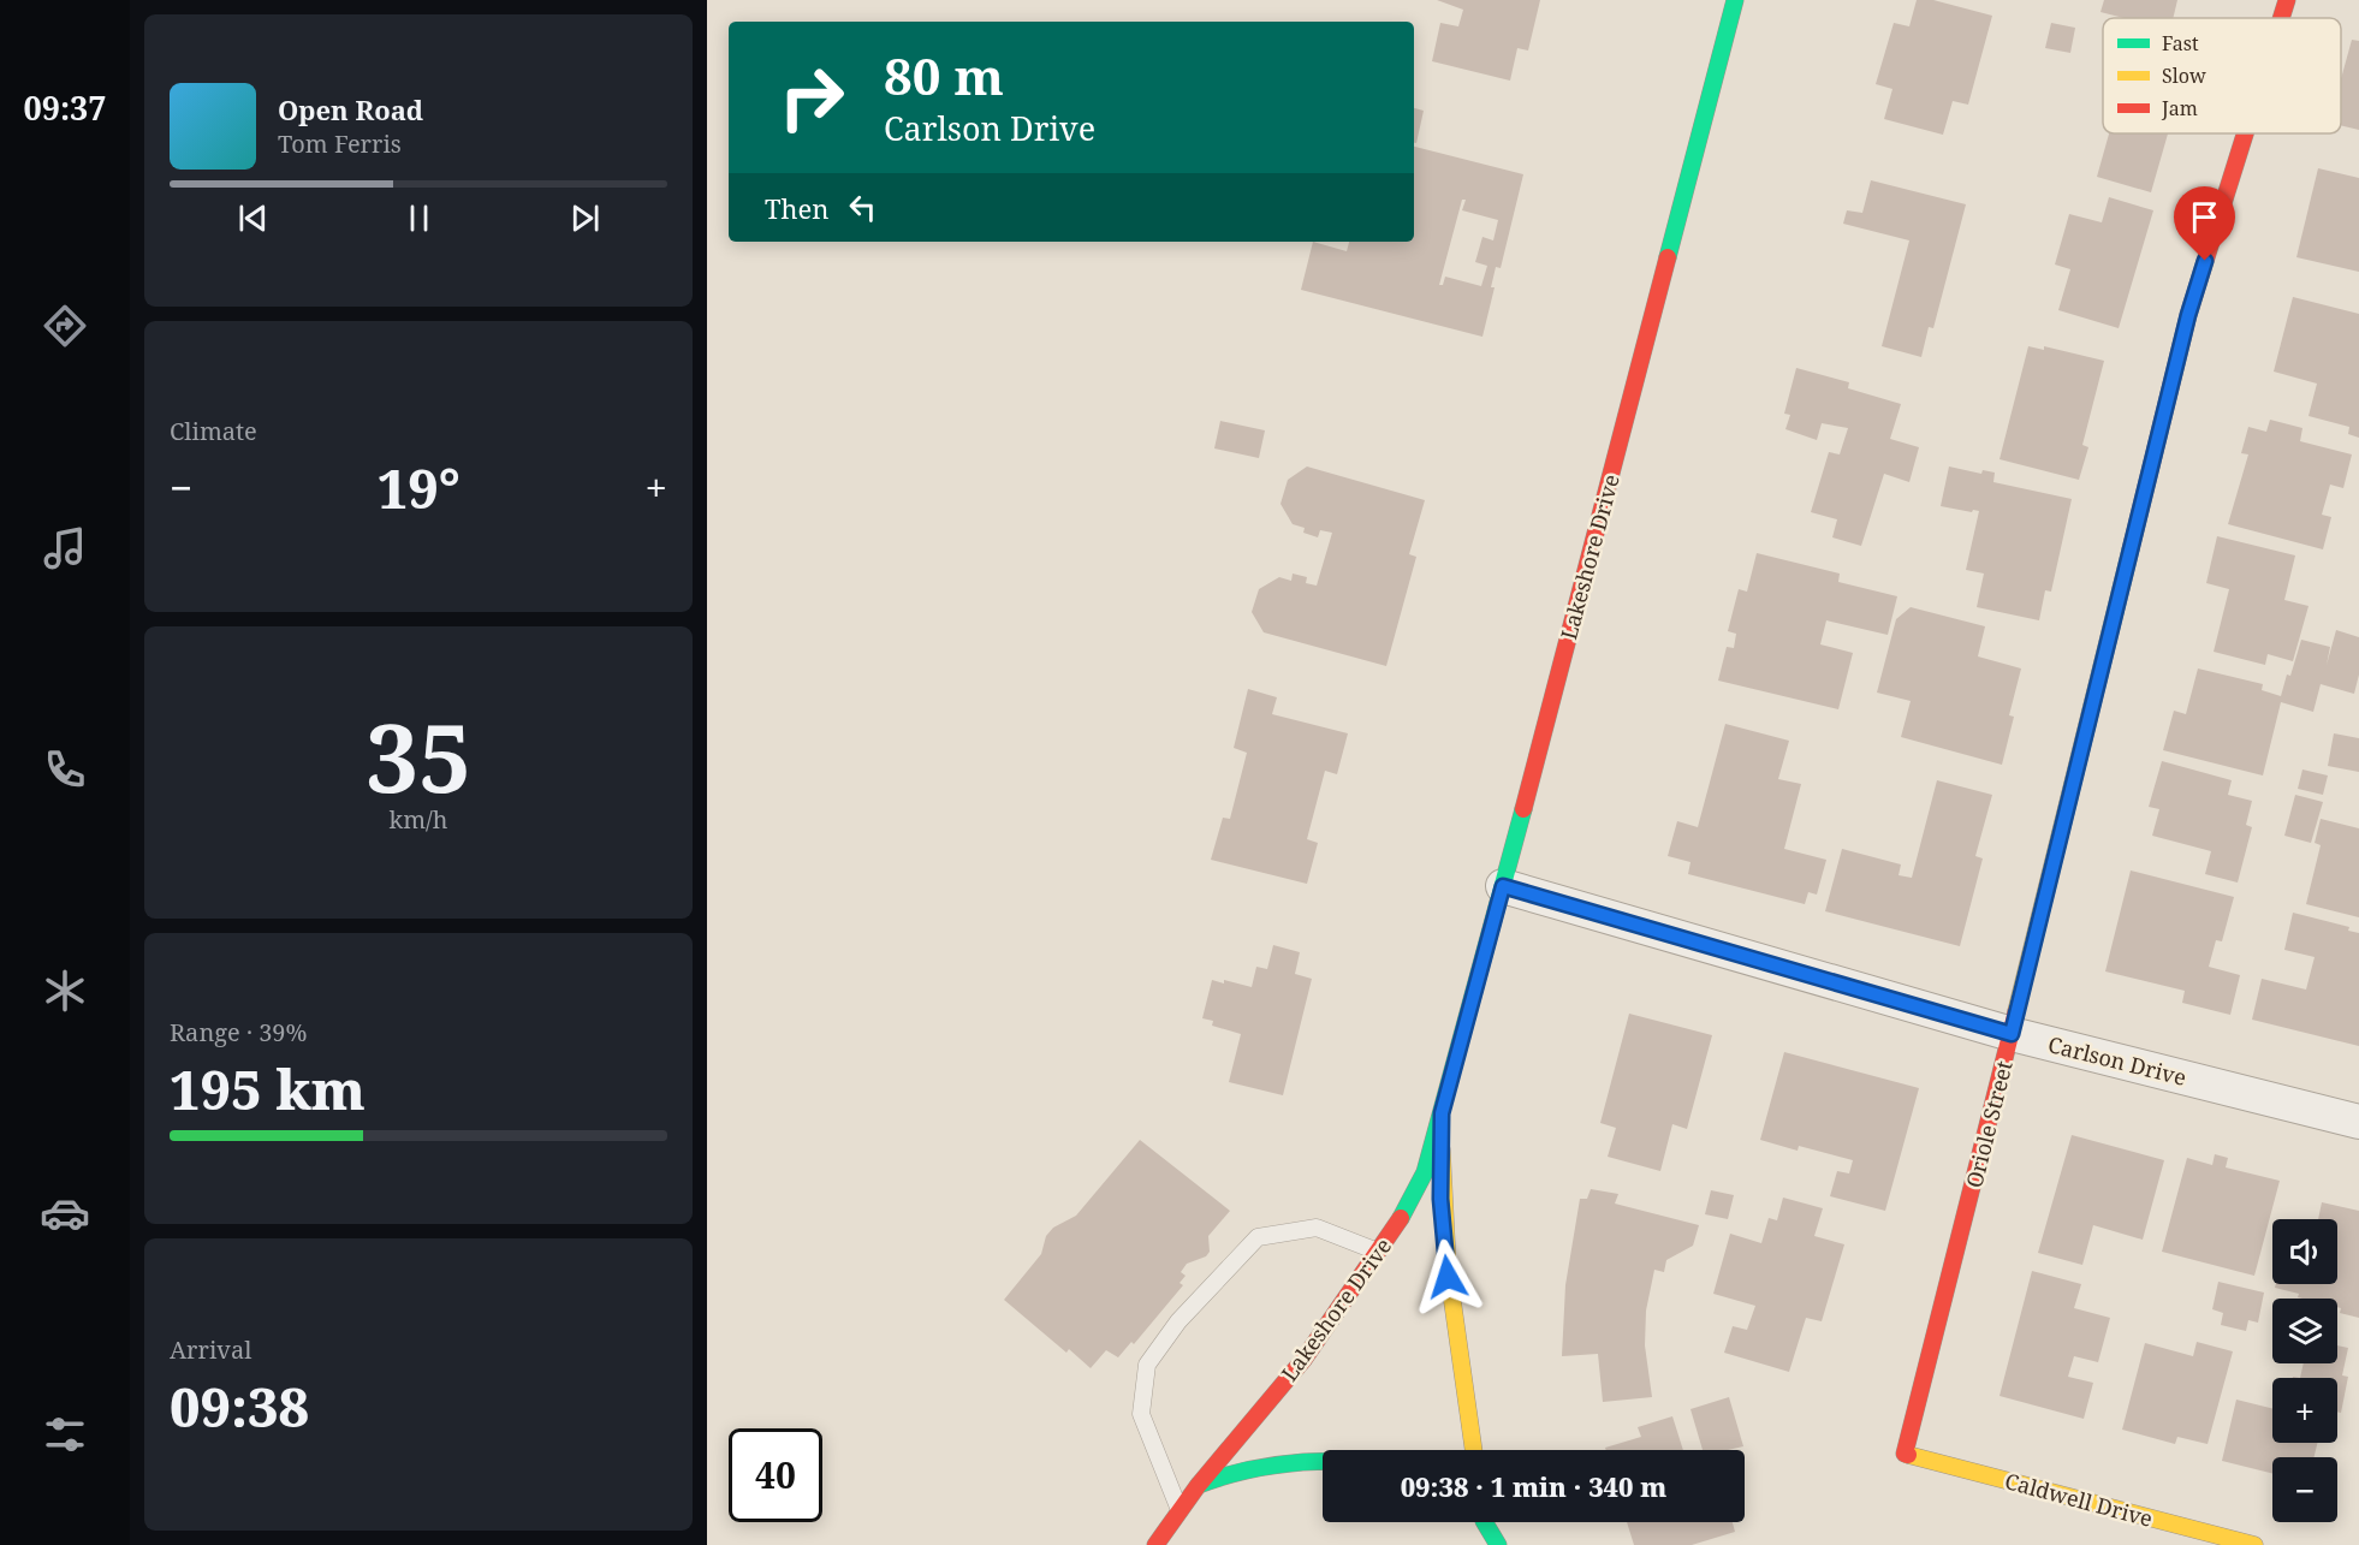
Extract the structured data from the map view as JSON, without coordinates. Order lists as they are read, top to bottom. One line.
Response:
{"streets":{"street":["Lakeshore Drive","Carlson Drive","Oriole Street","Caldwell Drive"]},"crossings":[["Lakeshore Drive","Carlson Drive"],["Carlson Drive","Oriole Street"],["Oriole Street","Caldwell Drive"]],"legend":["Fast","Slow","Jam"],"page":{"tabs":"09:37","turn":["80 m","Carlson Drive"],"song":["Open Road","Tom Ferris"],"then":"Then","tile":["Climate",["35","km/h"],["Range · 39%","195 km"],["Arrival","09:38"]],"heat":["−","19°","+"],"map_buttons":["+","−"],"limit":"40","trip":"09:38 · 1 min · 340 m"}}
